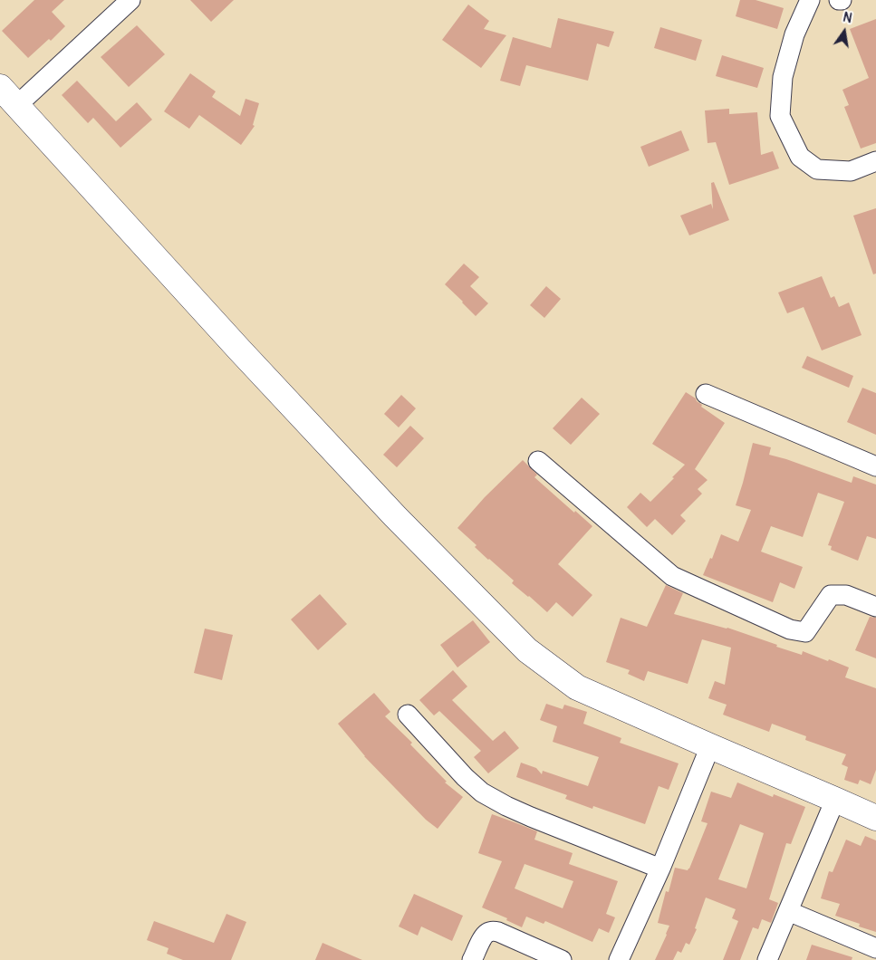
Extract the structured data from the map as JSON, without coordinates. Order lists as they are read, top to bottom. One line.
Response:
{"north":"top"}
